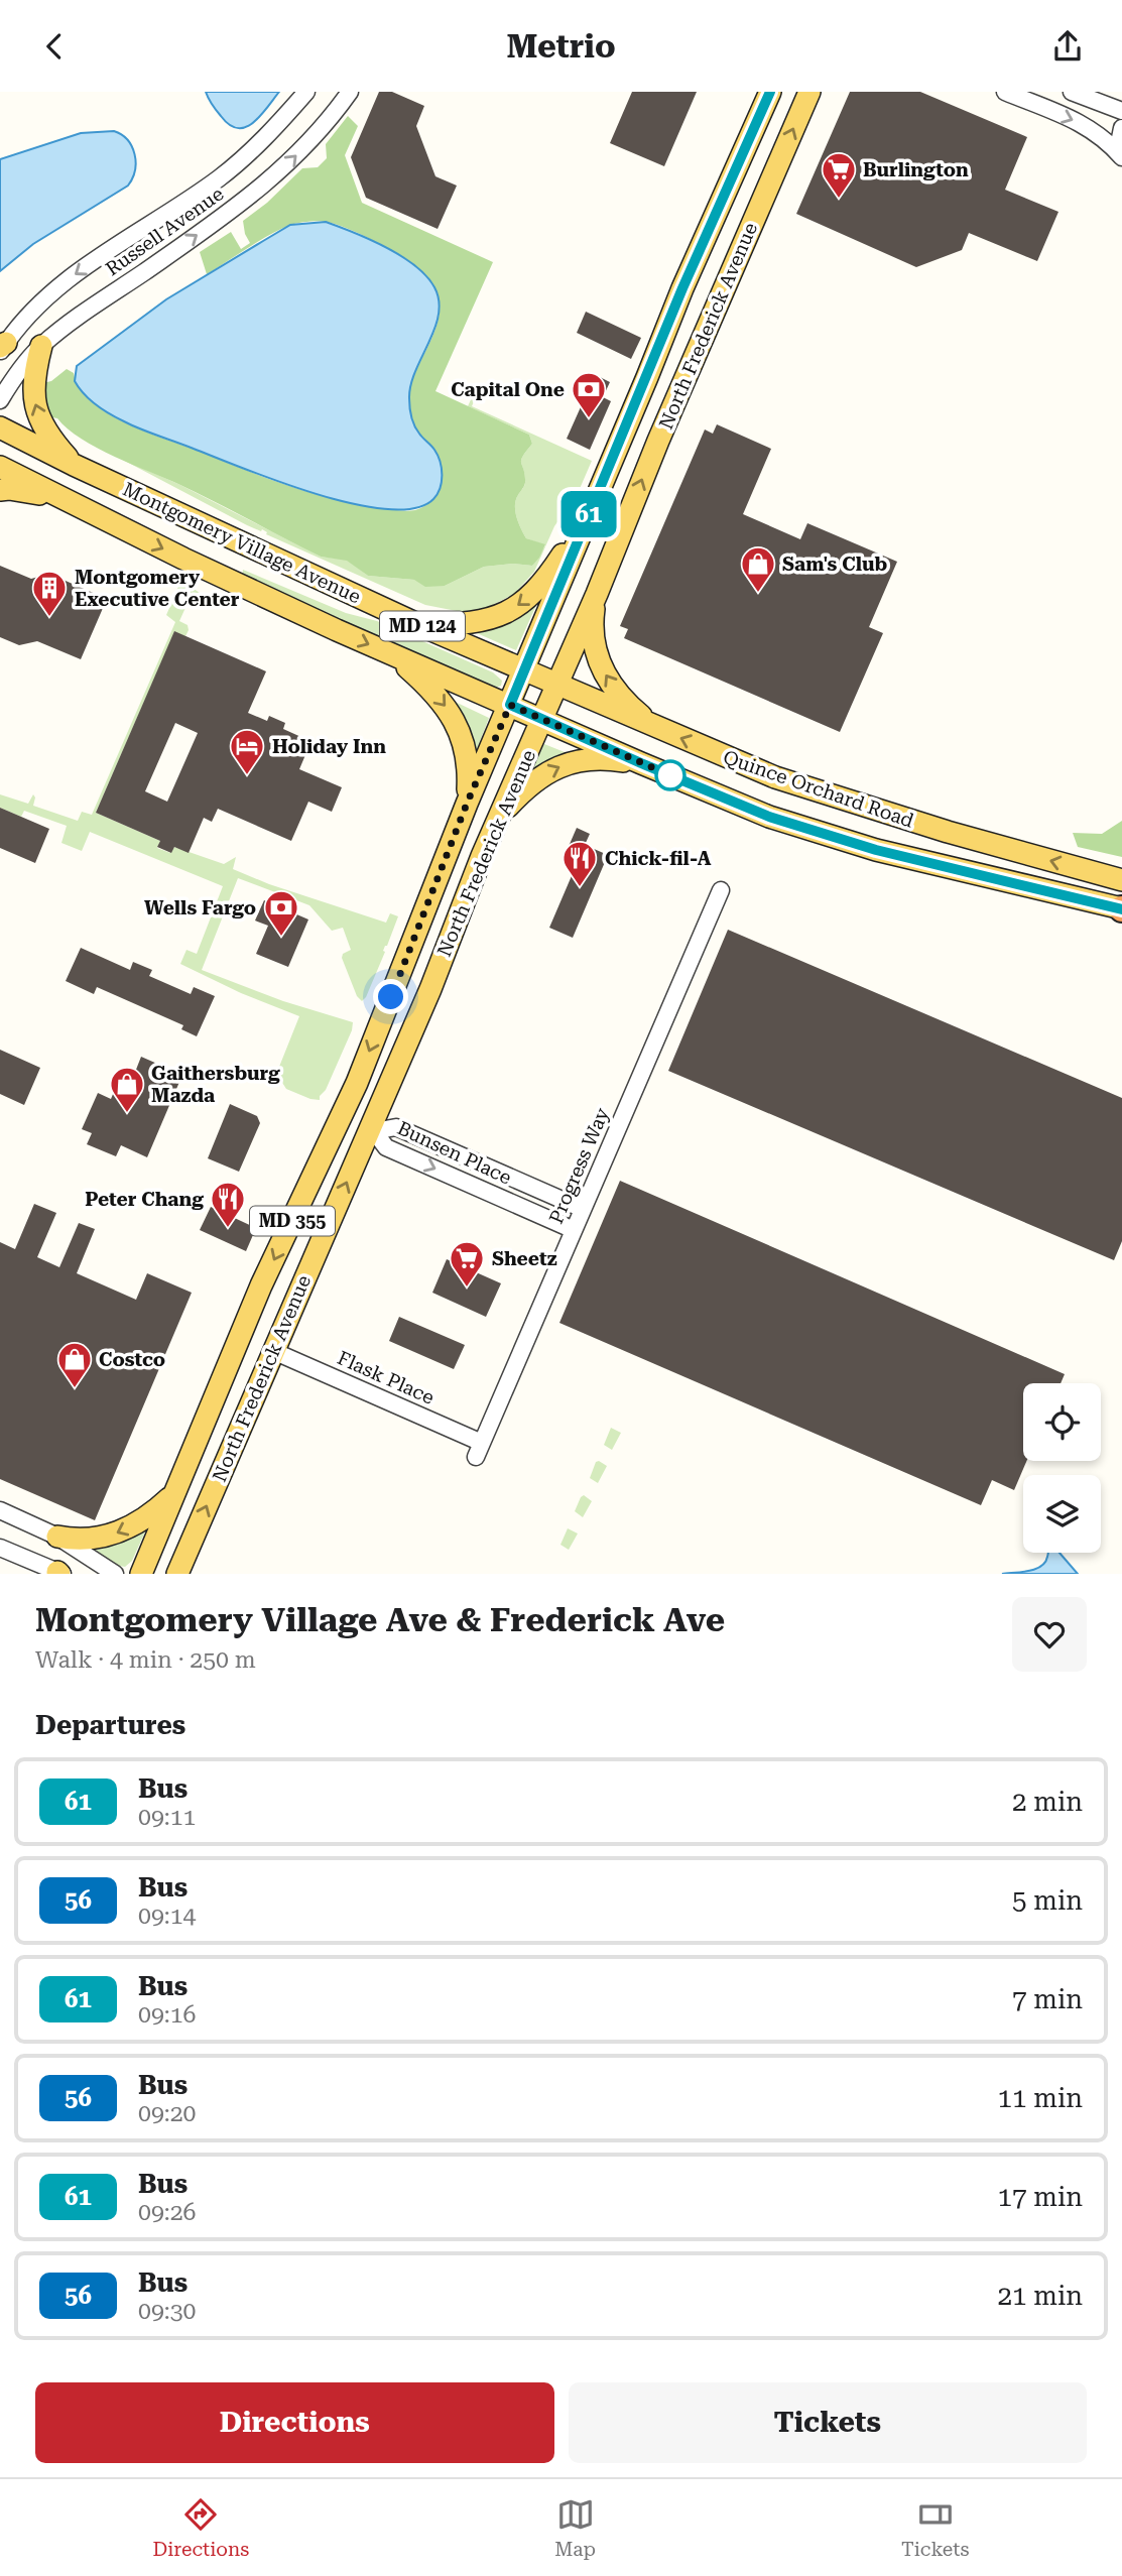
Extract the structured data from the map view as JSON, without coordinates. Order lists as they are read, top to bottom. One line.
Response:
{"streets":{"main road":["North Frederick Avenue","Montgomery Village Avenue","MD 124","Quince Orchard Road","MD 355"],"street":["Russell Avenue","Bunsen Place","Progress Way","Flask Place"]},"crossings":[["North Frederick Avenue","Montgomery Village Avenue"],["North Frederick Avenue","Quince Orchard Road"],["North Frederick Avenue","Flask Place"],["Montgomery Village Avenue","Quince Orchard Road"],["Bunsen Place","Progress Way"],["Progress Way","Flask Place"]],"places":{"supermarket":["Burlington","Sheetz"],"bank":["Capital One","Wells Fargo"],"shop":["Sam's Club","Gaithersburg Mazda","Costco"],"building":["Montgomery Executive Center"],"hotel":["Holiday Inn"],"restaurant":["Chick-fil-A","Peter Chang"]},"lines":["bus line 61"],"page":{"header":"Metrio","on_map":"61","heading":[["Montgomery Village Ave & Frederick Ave","Walk · 4 min · 250 m"],"Departures"],"list":[{"mark":"61","name":"Bus","note":"09:11","value":"2 min"},{"mark":"56","name":"Bus","note":"09:14","value":"5 min"},{"mark":"61","name":"Bus","note":"09:16","value":"7 min"},{"mark":"56","name":"Bus","note":"09:20","value":"11 min"},{"mark":"61","name":"Bus","note":"09:26","value":"17 min"},{"mark":"56","name":"Bus","note":"09:30","value":"21 min"}],"buttons":["Directions","Tickets"],"tabs":["Directions","Map","Tickets"]}}
